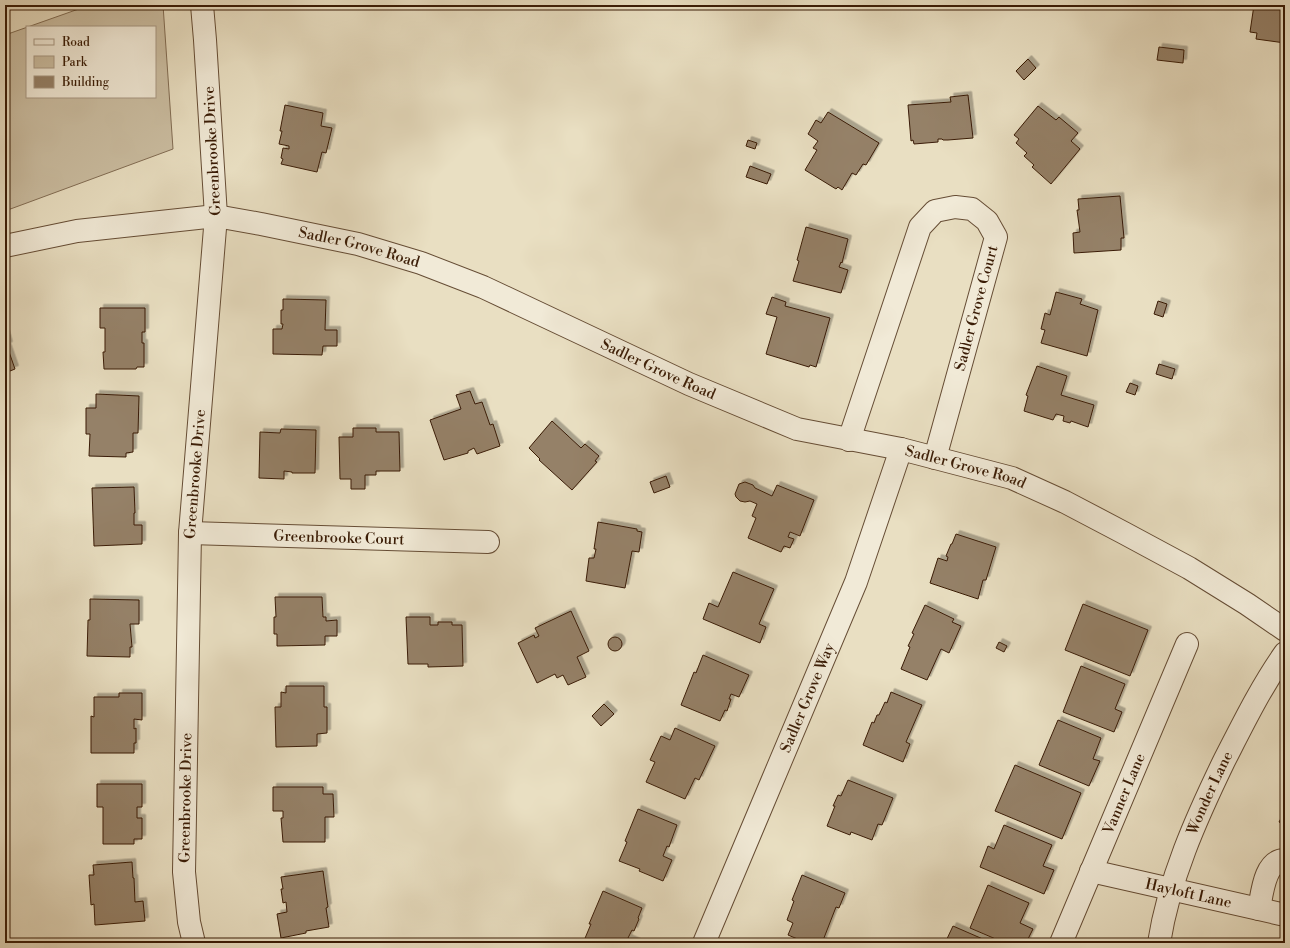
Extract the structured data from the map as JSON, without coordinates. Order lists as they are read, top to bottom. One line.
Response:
{"streets":{"street":["Greenbrooke Drive","Sadler Grove Road","Sadler Grove Court","Greenbrooke Court","Sadler Grove Way","Vanner Lane","Wonder Lane","Hayloft Lane"]},"crossings":[["Greenbrooke Drive","Sadler Grove Road"],["Greenbrooke Drive","Greenbrooke Court"],["Sadler Grove Road","Sadler Grove Court"],["Sadler Grove Road","Sadler Grove Way"],["Vanner Lane","Hayloft Lane"],["Wonder Lane","Hayloft Lane"]],"legend":["Road","Park","Building"]}
